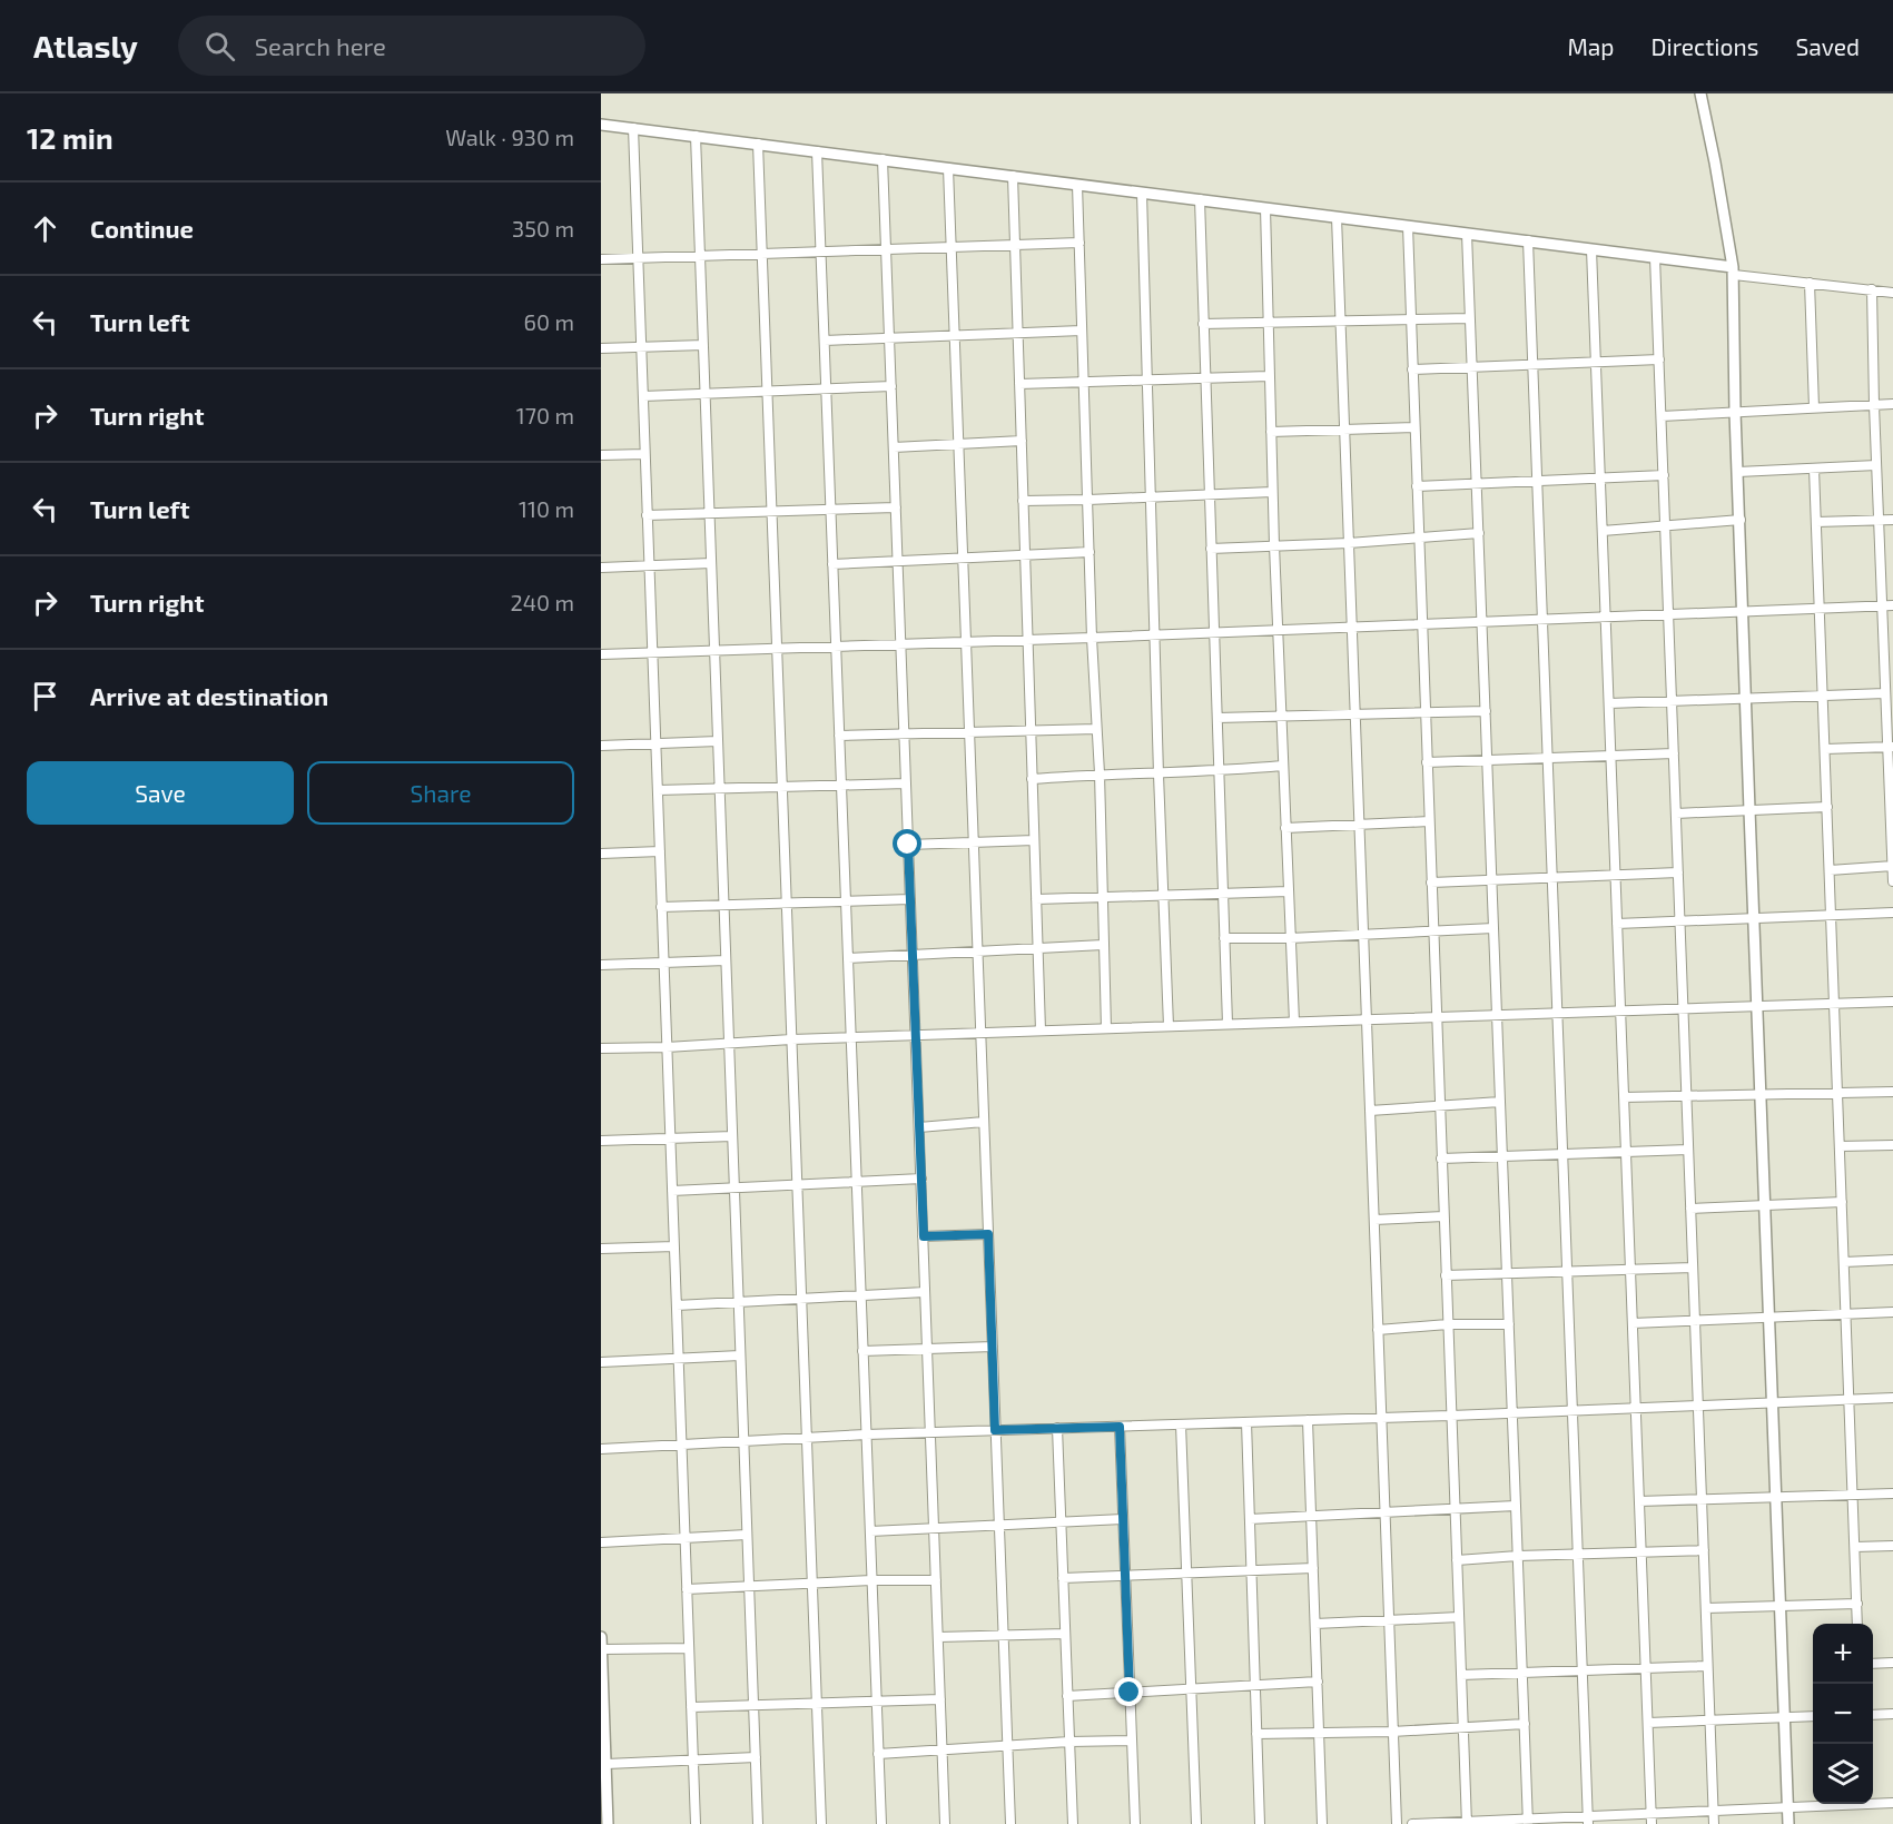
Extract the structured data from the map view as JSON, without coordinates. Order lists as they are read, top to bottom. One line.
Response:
{"page":{"header":"Atlasly","search":"Search here","nav":["Map","Directions","Saved"],"heading":["12 min","Walk · 930 m"],"list":[["Continue","350 m"],["Turn left","60 m"],["Turn right","170 m"],["Turn left","110 m"],["Turn right","240 m"],"Arrive at destination"],"buttons":["Save","Share"],"map_buttons":["+","−"]}}
